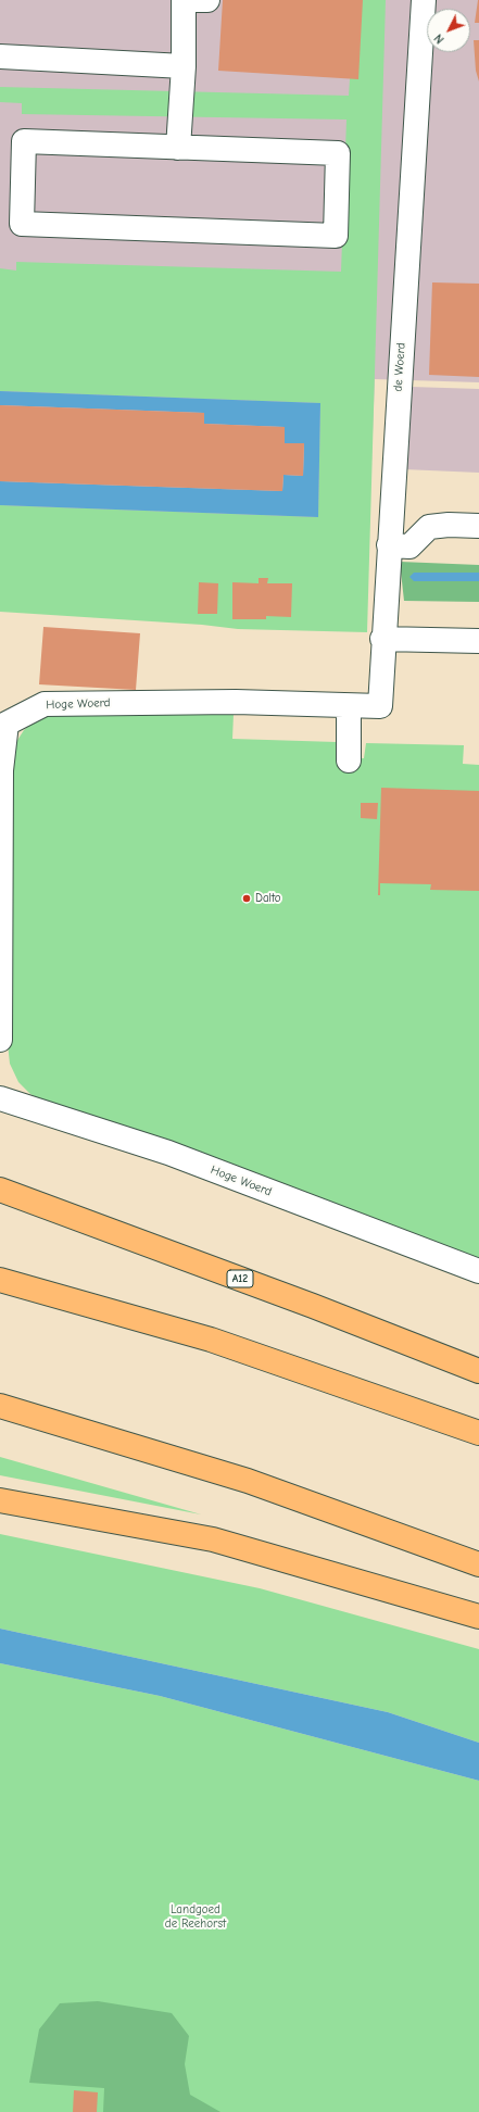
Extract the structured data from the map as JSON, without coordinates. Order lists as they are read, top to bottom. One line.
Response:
{"streets":{"highway":["A12"],"street":["de Woerd","Hoge Woerd"]},"crossings":[["de Woerd","Hoge Woerd"]],"parks":["Landgoed de Reehorst"],"places":["Dalto"],"north":"bottom left"}
